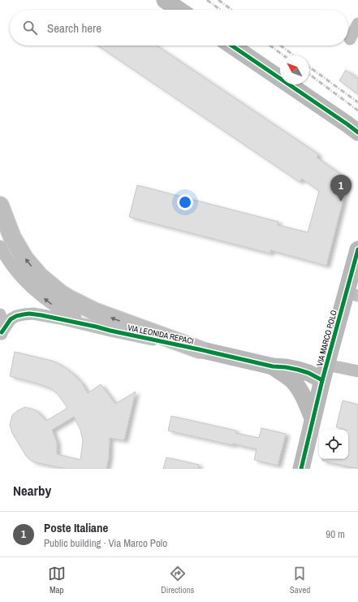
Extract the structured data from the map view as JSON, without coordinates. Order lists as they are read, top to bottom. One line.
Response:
{"streets":{"street":["VIA LEONIDA REPACI","VIA MARCO POLO"]},"north":"top left","page":{"search":"Search here","pins":"1","heading":"Nearby","list":[{"mark":"1","name":"Poste Italiane","note":"Public building · Via Marco Polo","value":"90 m"}],"nav":["Map","Directions","Saved"]}}
